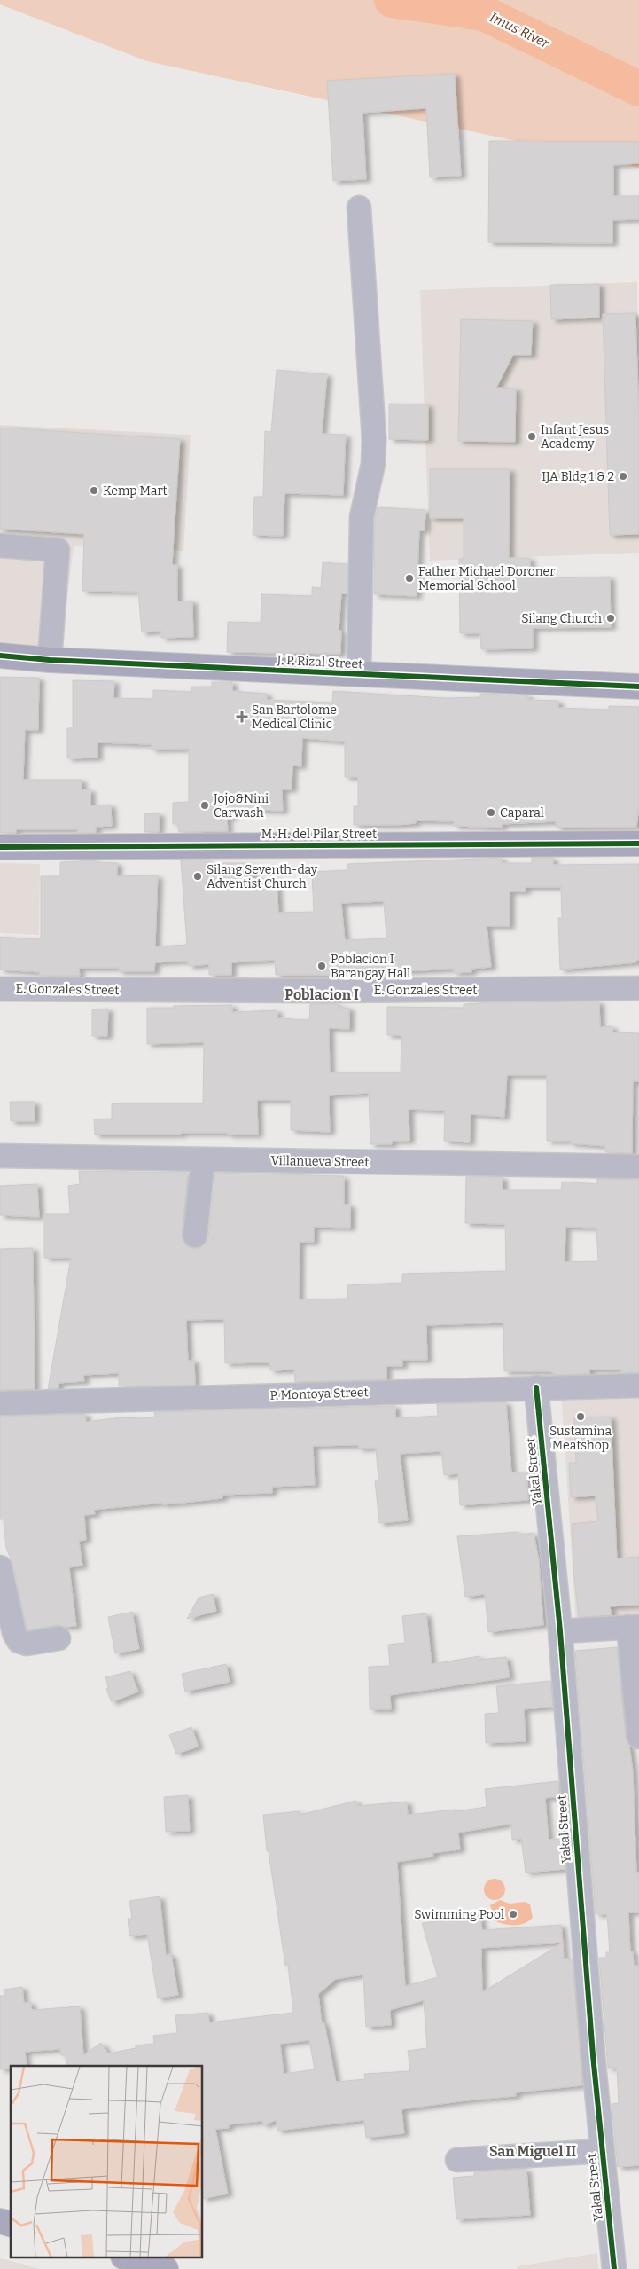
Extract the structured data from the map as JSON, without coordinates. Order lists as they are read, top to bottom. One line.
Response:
{"streets":{"main road":["J. P. Rizal Street","M. H. del Pilar Street"],"street":["E. Gonzales Street","Villanueva Street","P. Montoya Street","Yakal Street"]},"crossings":[["P. Montoya Street","Yakal Street"]],"districts":["Poblacion I","San Miguel II"],"water":["Imus River"],"places":{"other":["Infant Jesus Academy","IJA Bldg 1 & 2","Kemp Mart","Father Michael Doroner Memorial School","Silang Church","Jojo&Nini Carwash","Caparal","Silang Seventh-day Adventist Church","Poblacion I Barangay Hall","Sustamina Meatshop","Swimming Pool"],"health":["San Bartolome Medical Clinic"]}}
